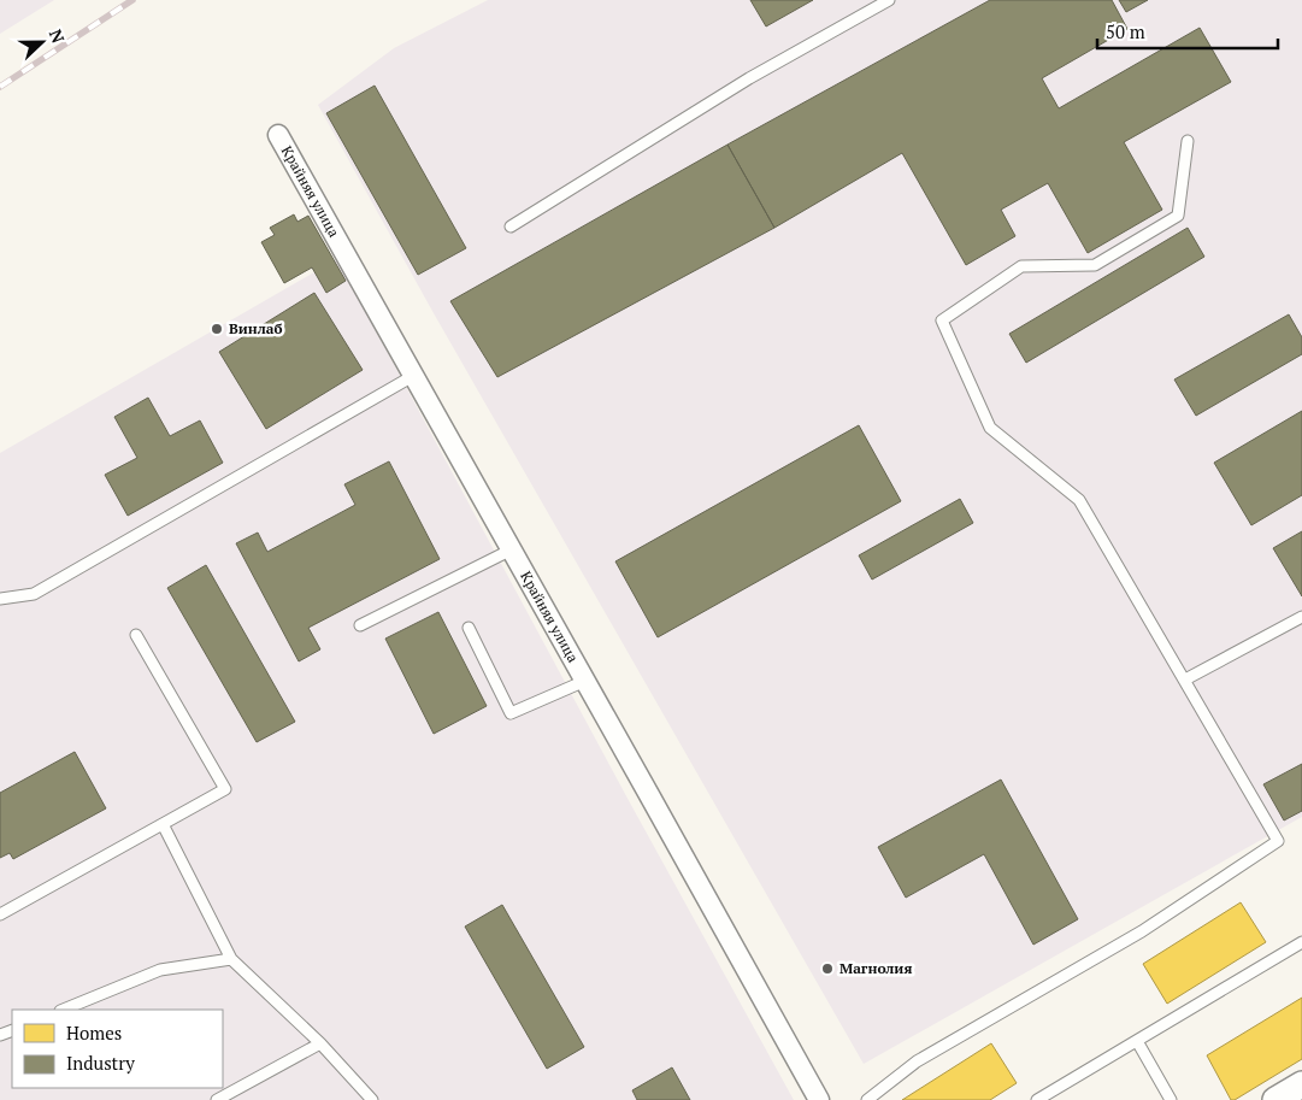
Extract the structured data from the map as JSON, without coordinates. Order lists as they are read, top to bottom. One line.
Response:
{"streets":{"street":["Крайняя улица"]},"places":["Винлаб","Магнолия"],"legend":["Homes","Industry"],"scale_bar":"50 m","north":"right"}
